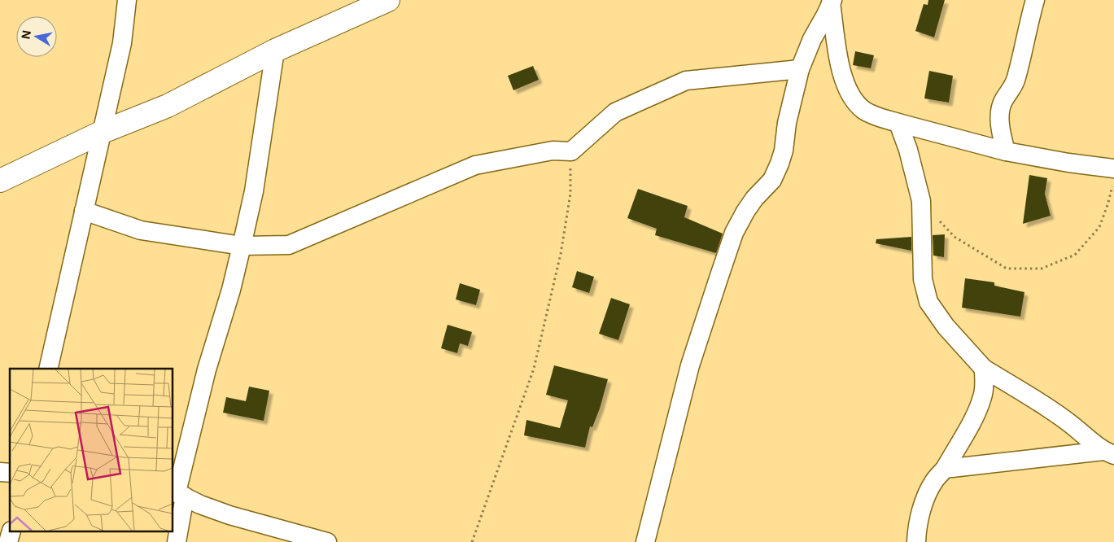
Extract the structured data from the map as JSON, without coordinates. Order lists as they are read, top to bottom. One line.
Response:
{"north":"left"}
